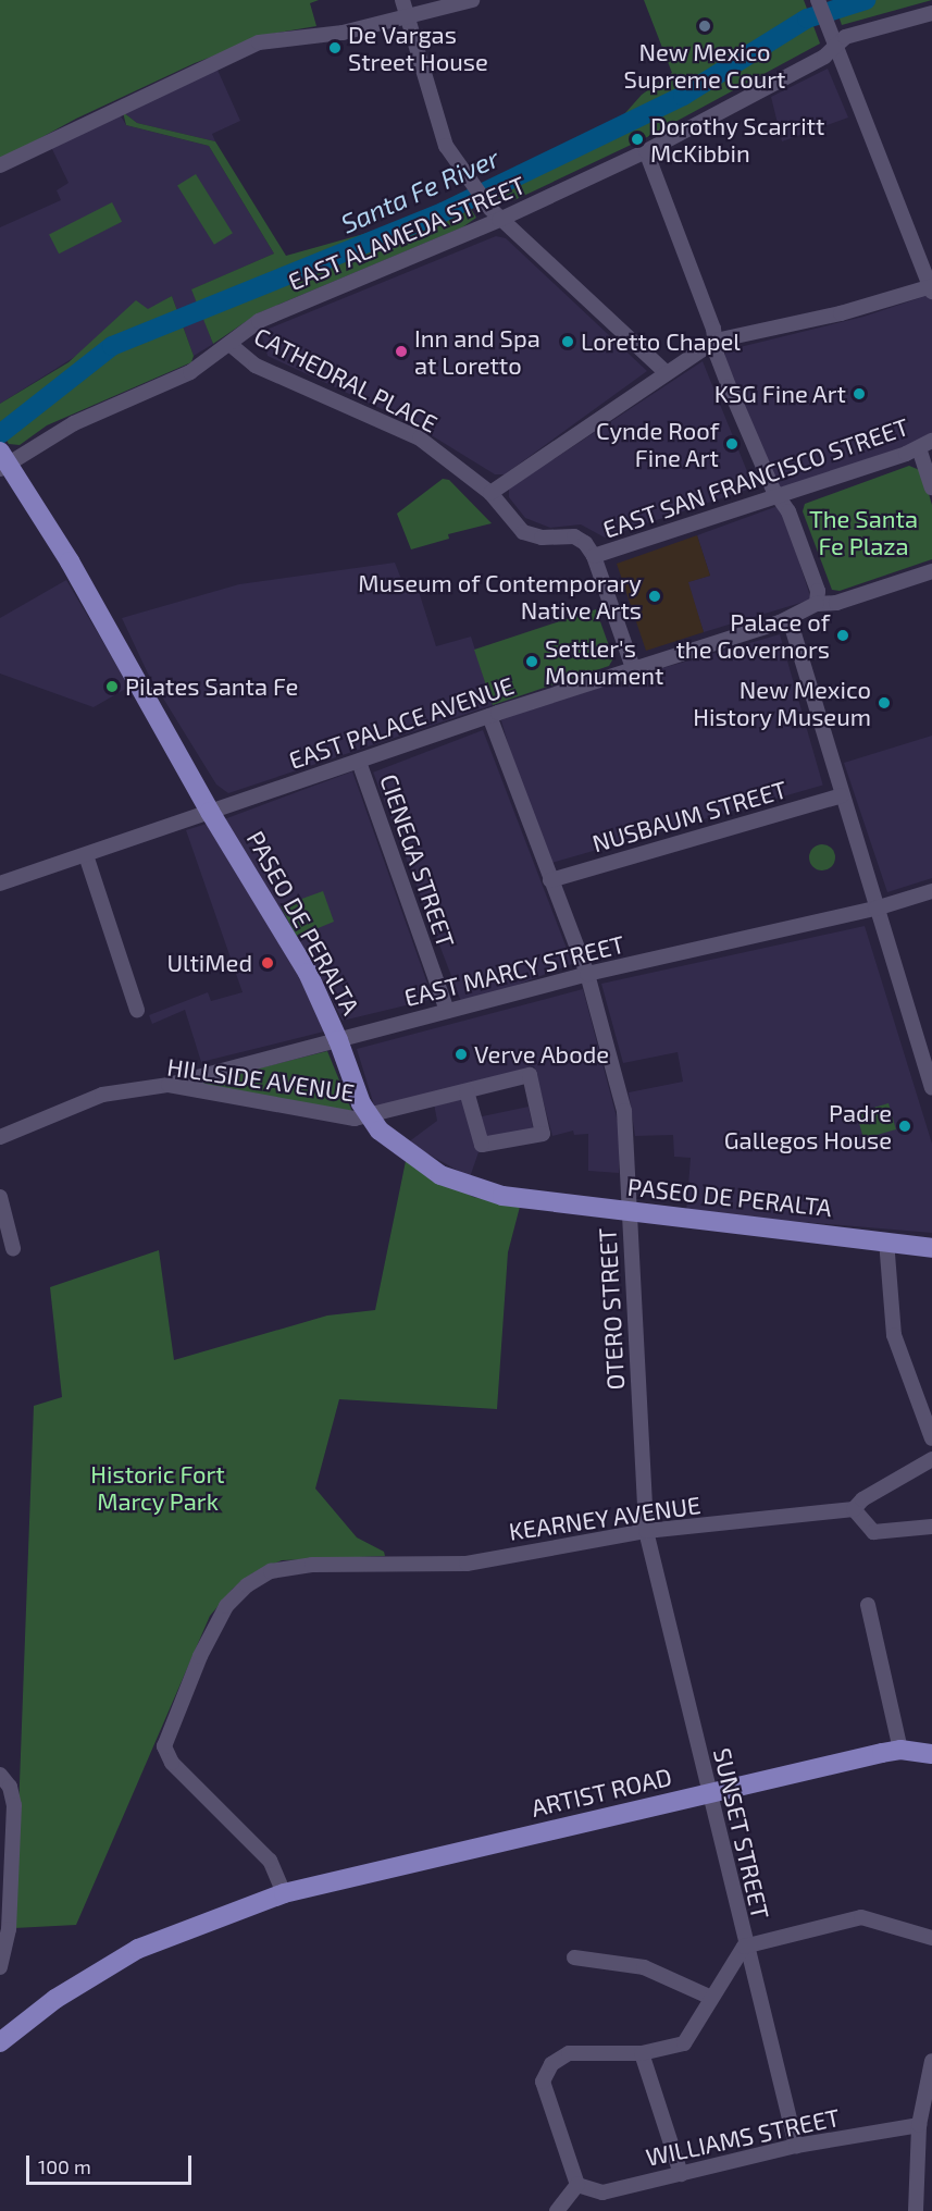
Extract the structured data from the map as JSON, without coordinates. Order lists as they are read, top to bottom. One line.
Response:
{"streets":{"main road":["PASEO DE PERALTA","ARTIST ROAD"],"street":["EAST ALAMEDA STREET","CATHEDRAL PLACE","EAST SAN FRANCISCO STREET","EAST PALACE AVENUE","NUSBAUM STREET","CIENEGA STREET","EAST MARCY STREET","HILLSIDE AVENUE","OTERO STREET","KEARNEY AVENUE","SUNSET STREET","WILLIAMS STREET"]},"crossings":[["EAST ALAMEDA STREET","CATHEDRAL PLACE"],["EAST ALAMEDA STREET","PASEO DE PERALTA"],["CATHEDRAL PLACE","EAST SAN FRANCISCO STREET"],["EAST PALACE AVENUE","CIENEGA STREET"],["EAST PALACE AVENUE","PASEO DE PERALTA"],["EAST PALACE AVENUE","OTERO STREET"],["NUSBAUM STREET","OTERO STREET"],["CIENEGA STREET","EAST MARCY STREET"],["PASEO DE PERALTA","EAST MARCY STREET"],["PASEO DE PERALTA","HILLSIDE AVENUE"],["PASEO DE PERALTA","OTERO STREET"],["EAST MARCY STREET","HILLSIDE AVENUE"],["EAST MARCY STREET","OTERO STREET"],["OTERO STREET","KEARNEY AVENUE"],["OTERO STREET","SUNSET STREET"],["KEARNEY AVENUE","ARTIST ROAD"],["KEARNEY AVENUE","SUNSET STREET"],["ARTIST ROAD","SUNSET STREET"],["SUNSET STREET","WILLIAMS STREET"]],"water":["Santa Fe River"],"parks":["The Santa Fe Plaza","Historic Fort Marcy Park"],"places":["New Mexico Supreme Court","De Vargas Street House","Dorothy Scarritt McKibbin","Loretto Chapel","Inn and Spa at Loretto","KSG Fine Art","Cynde Roof Fine Art","Museum of Contemporary Native Arts","Palace of the Governors","Settler's Monument","Pilates Santa Fe","New Mexico History Museum","UltiMed","Verve Abode","Padre Gallegos House"],"scale_bar":"100 m"}
